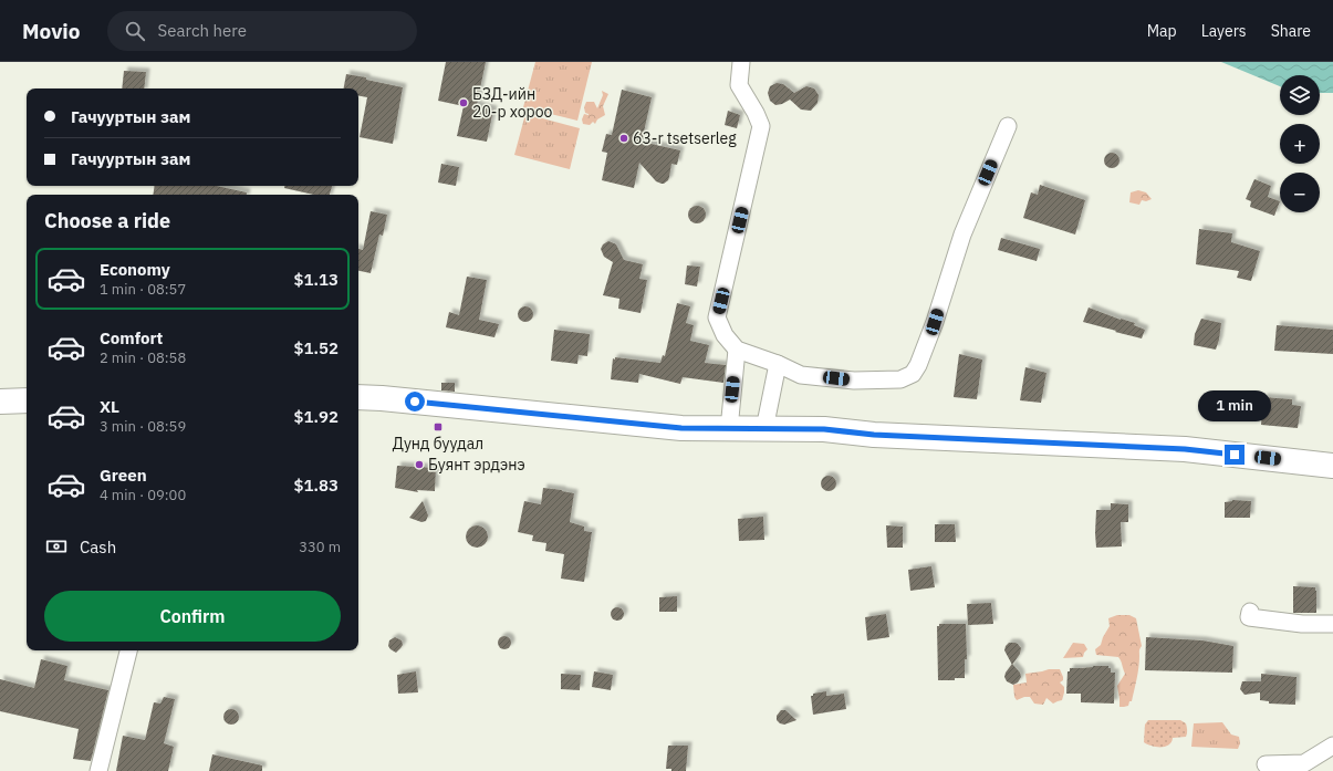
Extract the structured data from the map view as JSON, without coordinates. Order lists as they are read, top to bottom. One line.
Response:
{"places":{"other":["БЗД-ийн 20-р хороо","63-r tsetserleg","Буянт эрдэнэ"],"transit":["Дунд буудал"]},"page":{"header":"Movio","search":"Search here","nav":["Map","Layers","Share"],"map_buttons":["+","−"],"banner":["Гачууртын зам","Гачууртын зам"],"heading":"Choose a ride","list":[{"name":"Economy","note":"1 min · 08:57","value":"$1.13"},{"name":"Comfort","note":"2 min · 08:58","value":"$1.52"},{"name":"XL","note":"3 min · 08:59","value":"$1.92"},{"name":"Green","note":"4 min · 09:00","value":"$1.83"}],"bubble":"1 min","pay":["Cash","330 m"],"buttons":"Confirm"}}
